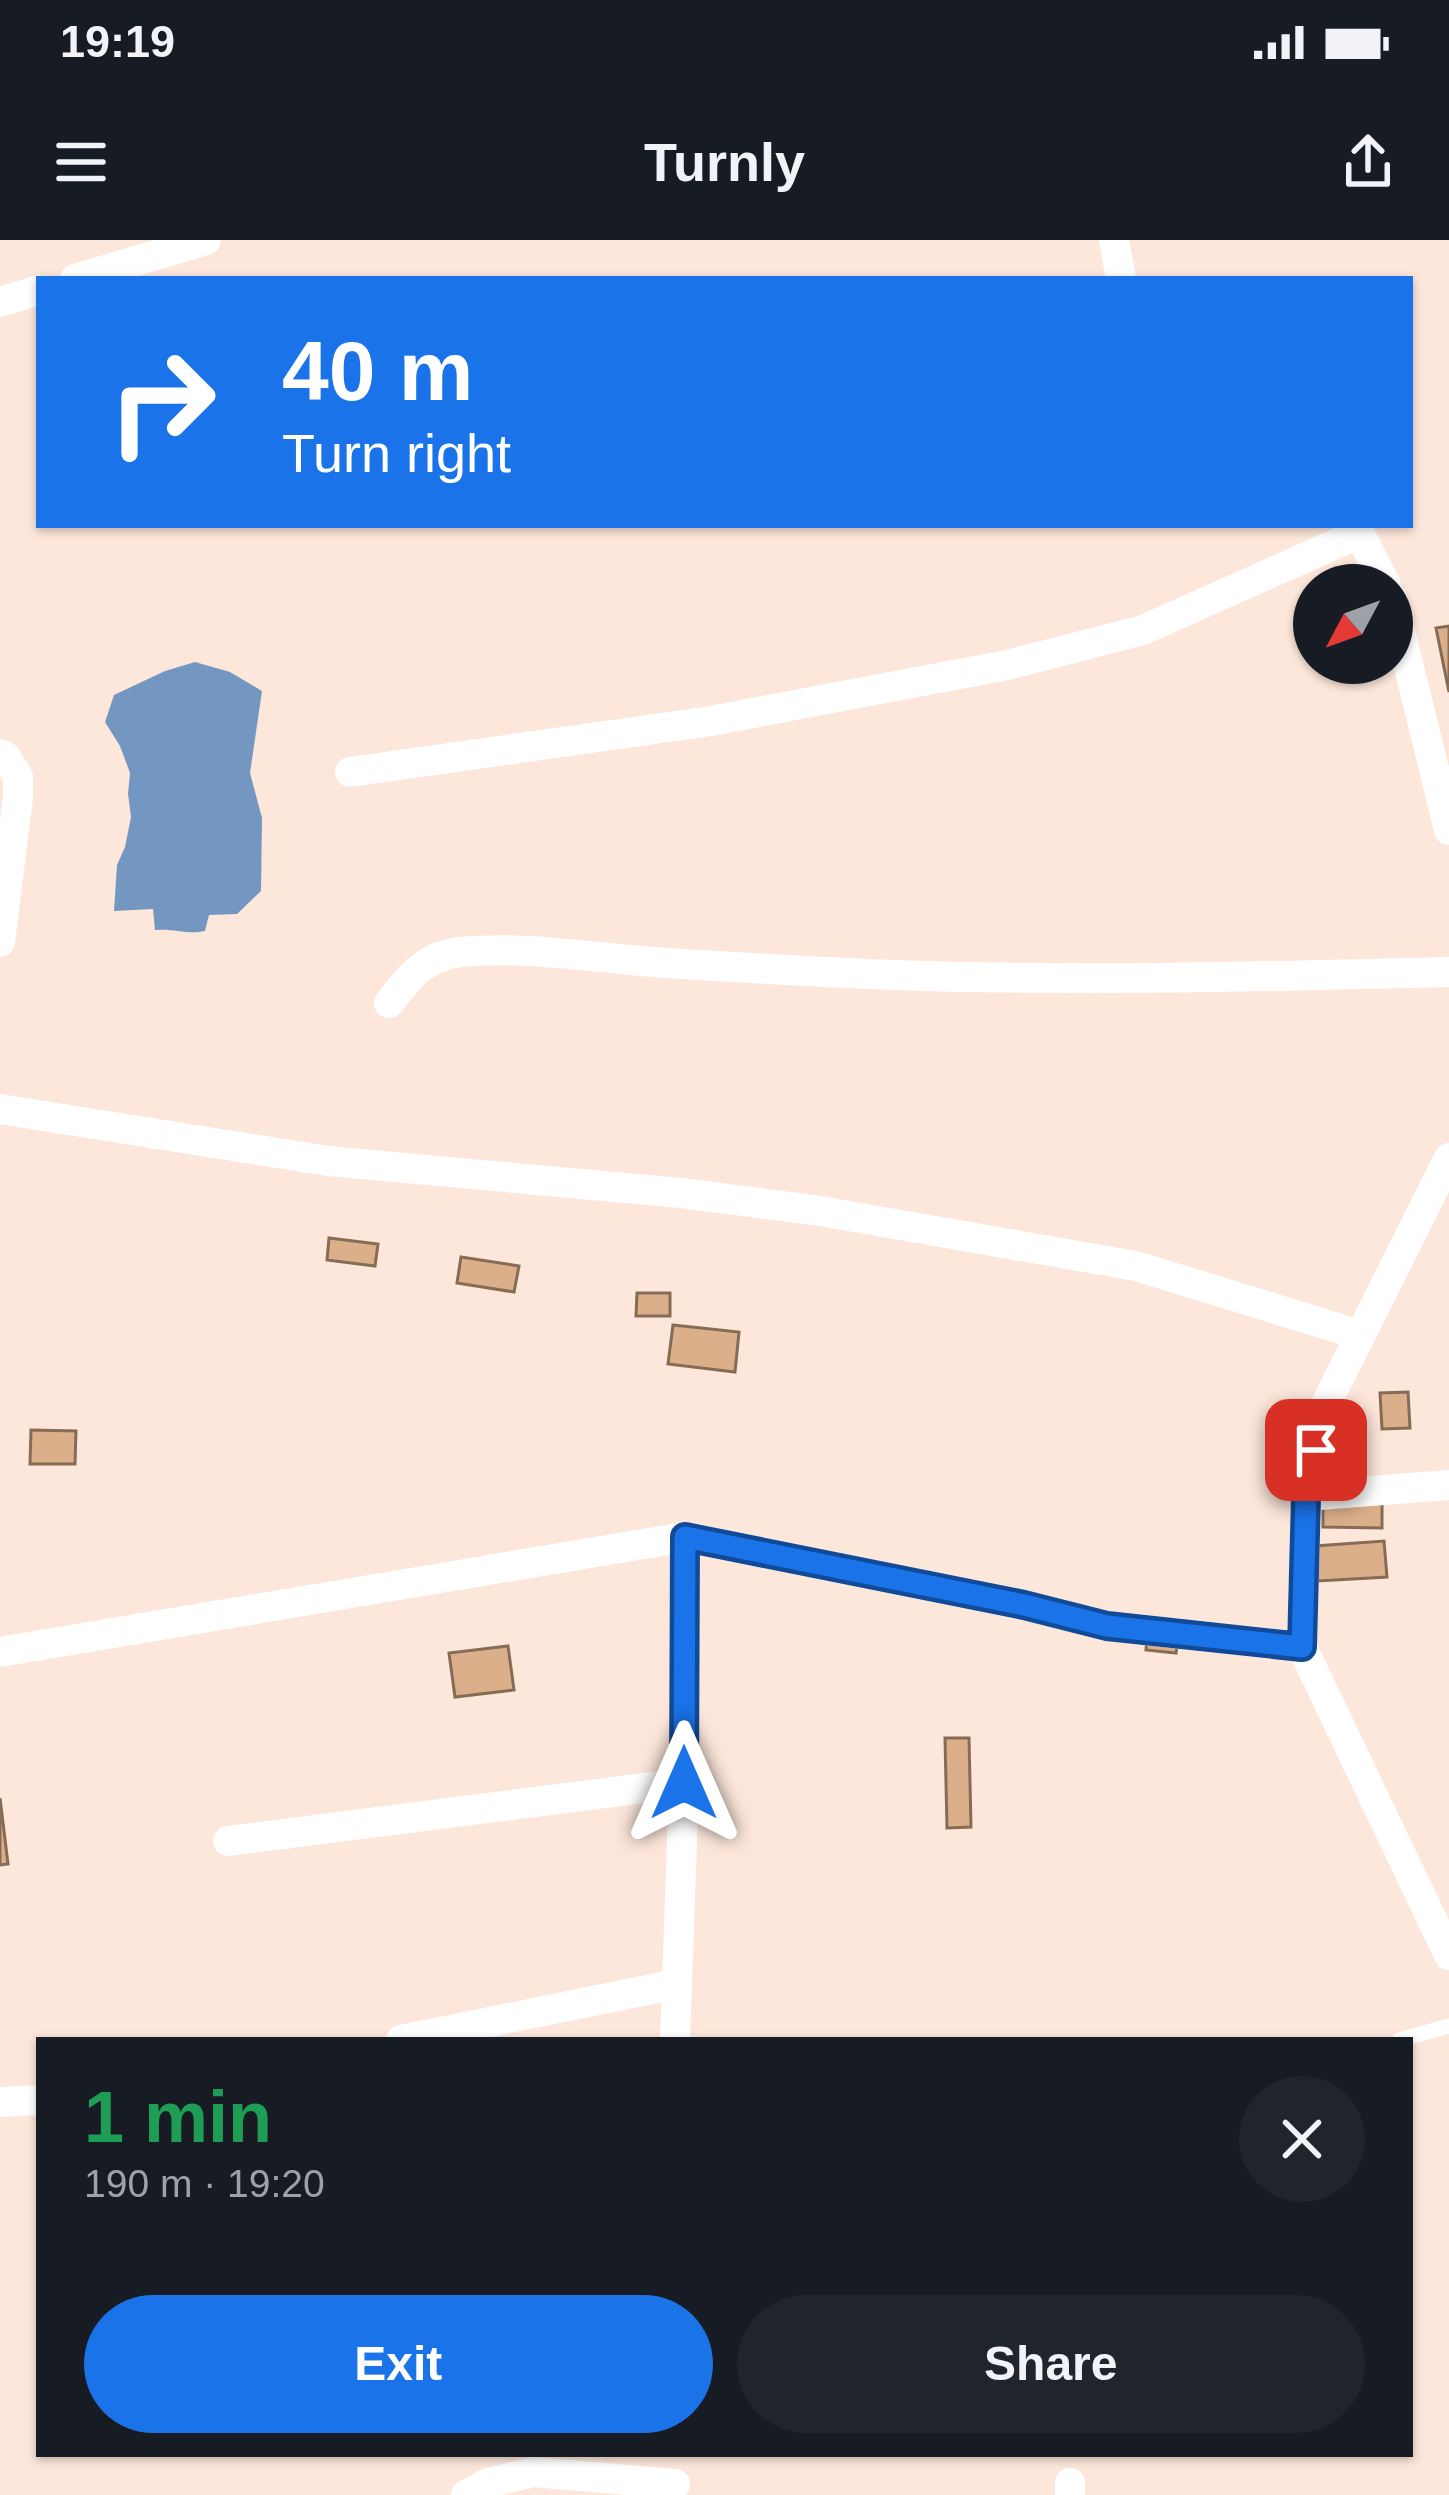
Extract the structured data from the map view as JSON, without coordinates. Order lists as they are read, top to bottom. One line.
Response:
{"north":"bottom left","page":{"status":"19:19","header":"Turnly","turn":["40 m","Turn right"],"heading":["1 min","190 m · 19:20"],"buttons":["Exit","Share"]}}
